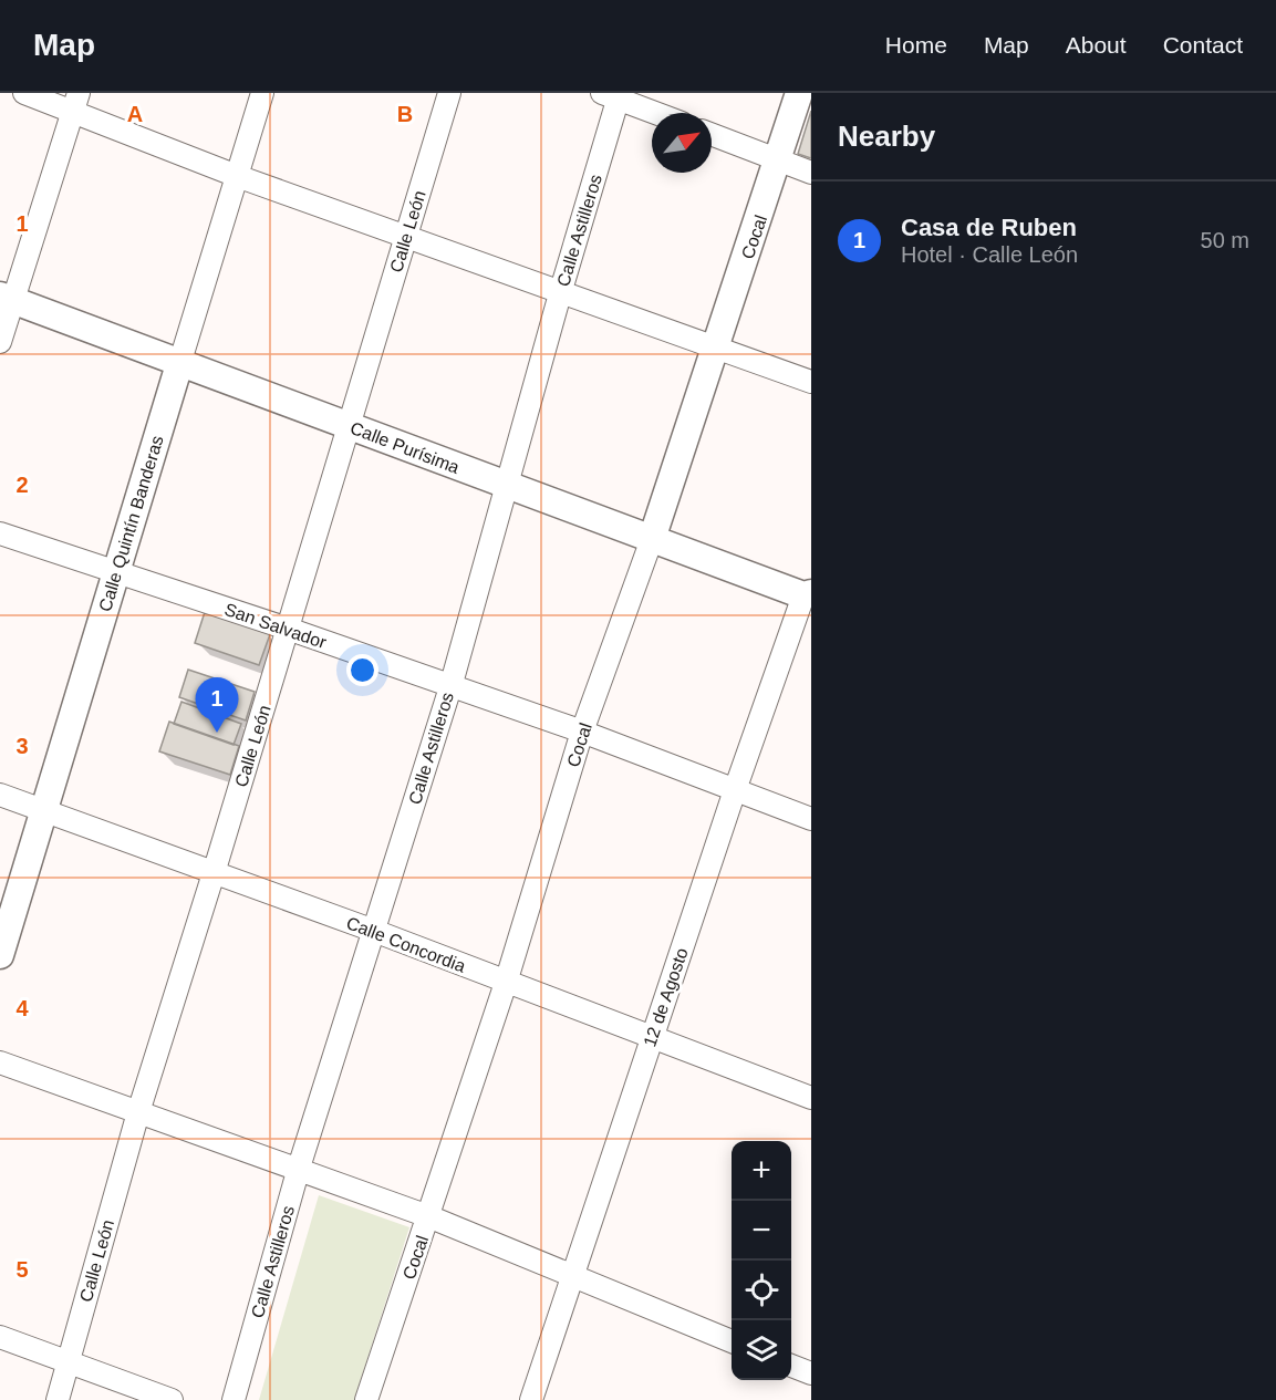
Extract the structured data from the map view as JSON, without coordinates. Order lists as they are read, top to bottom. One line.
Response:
{"streets":{"street":["Calle Astilleros","Calle León","Cocal","Calle Purísima","Calle Quintín Banderas","San Salvador","Calle Concordia","12 de Agosto"]},"crossings":[["Calle Astilleros","Calle Purísima"],["Calle Astilleros","San Salvador"],["Calle Astilleros","Calle Concordia"],["Calle León","Calle Purísima"],["Calle León","San Salvador"],["Calle León","Calle Concordia"],["Cocal","Calle Purísima"],["Cocal","San Salvador"],["Cocal","Calle Concordia"],["Calle Purísima","Calle Quintín Banderas"],["Calle Purísima","12 de Agosto"],["Calle Quintín Banderas","San Salvador"],["Calle Quintín Banderas","Calle Concordia"],["San Salvador","12 de Agosto"],["Calle Concordia","12 de Agosto"]],"north":"top right","page":{"header":"Map","nav":["Home","Map","About","Contact"],"heading":"Nearby","list":[{"mark":"1","name":"Casa de Ruben","note":"Hotel · Calle León","value":"50 m"}],"pins":"1","map_buttons":["+","−"]},"grid":{"columns":["A","B"],"rows":["1","2","3","4","5"]}}
